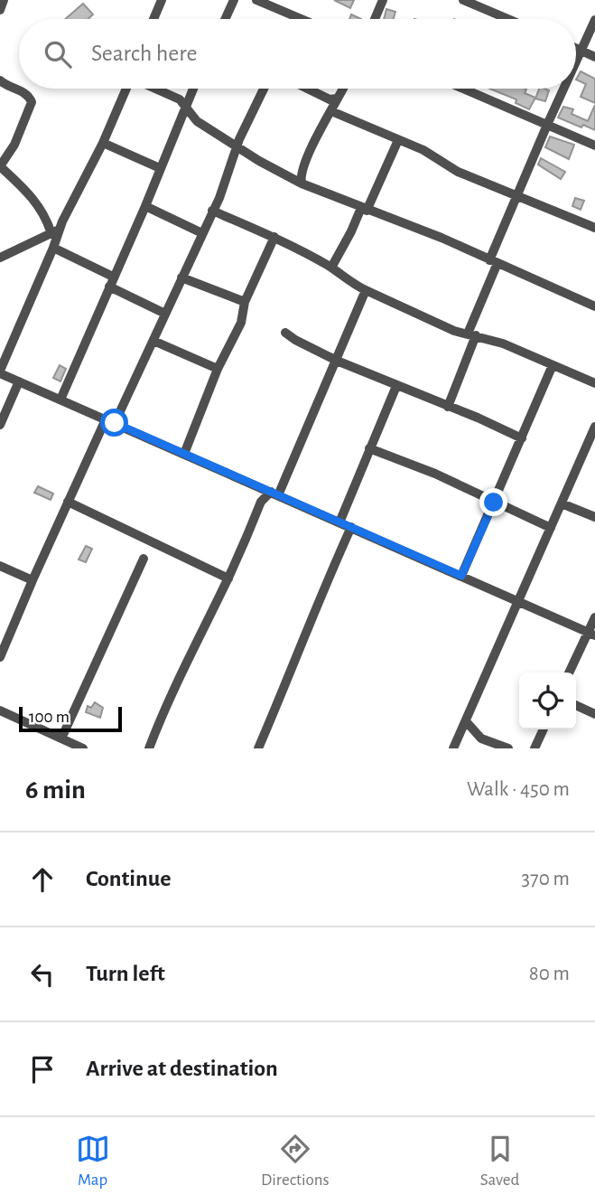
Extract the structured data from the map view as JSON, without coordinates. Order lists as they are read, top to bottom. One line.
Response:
{"scale_bar":"100 m","page":{"search":"Search here","scale":"100 m","heading":["6 min","Walk · 450 m"],"list":[["Continue","370 m"],["Turn left","80 m"],"Arrive at destination"],"nav":["Map","Directions","Saved"]}}
